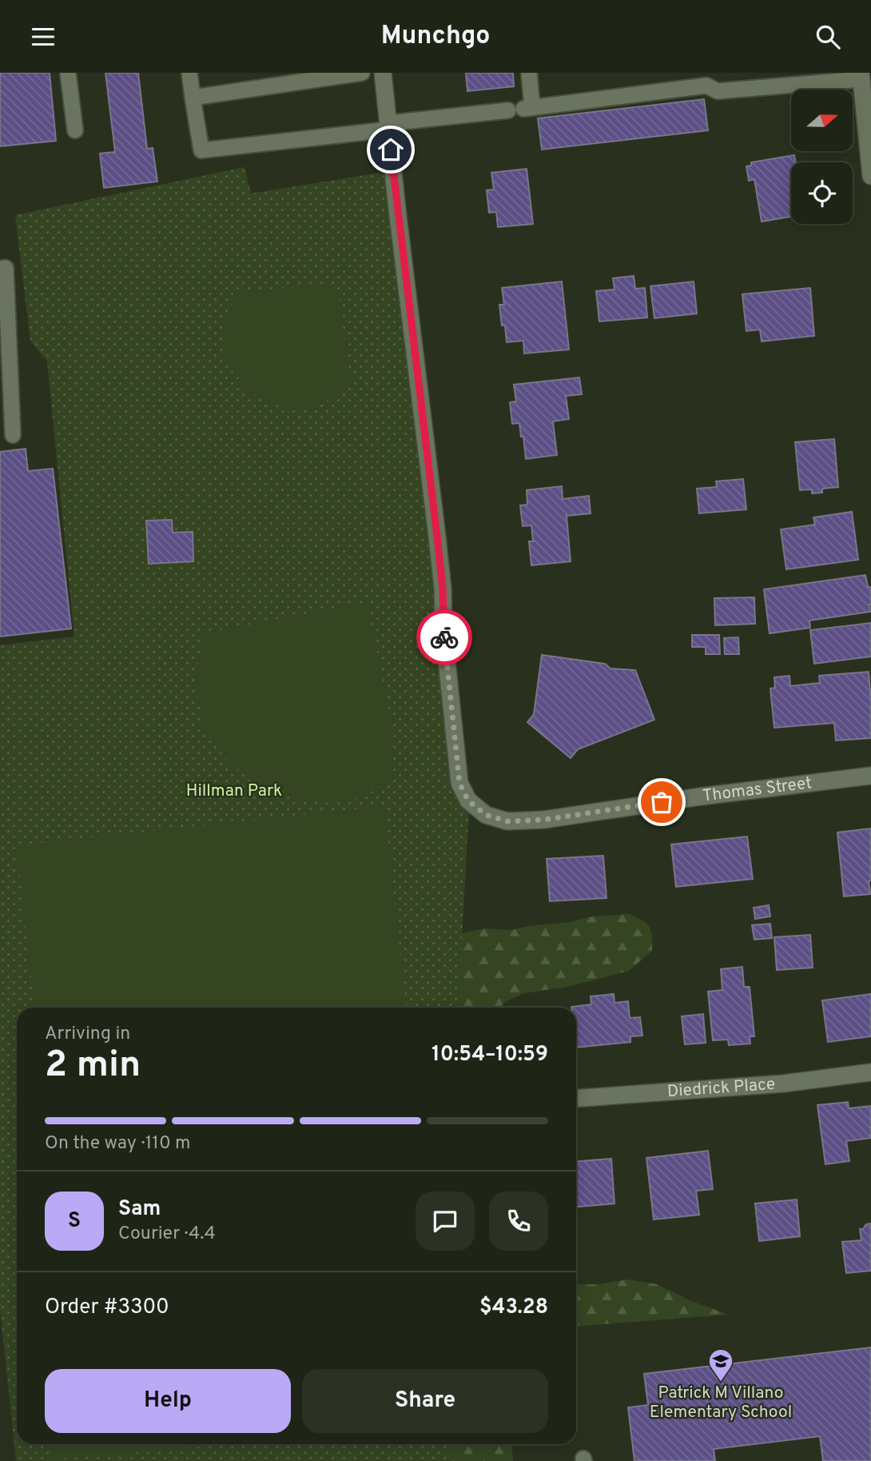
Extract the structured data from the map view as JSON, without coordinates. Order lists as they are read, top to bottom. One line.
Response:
{"streets":{"street":["Thomas Street","Diedrick Place"]},"parks":["Hillman Park"],"places":{"school or university":["Patrick M Villano Elementary School"]},"north":"right","page":{"header":"Munchgo","heading":["2 min","Arriving in","10:54–10:59"],"panel":["Sam","Courier · 4.4","Order #3300","$43.28"],"bar":"On the way · 110 m","round":"S","buttons":["Help","Share"]}}
